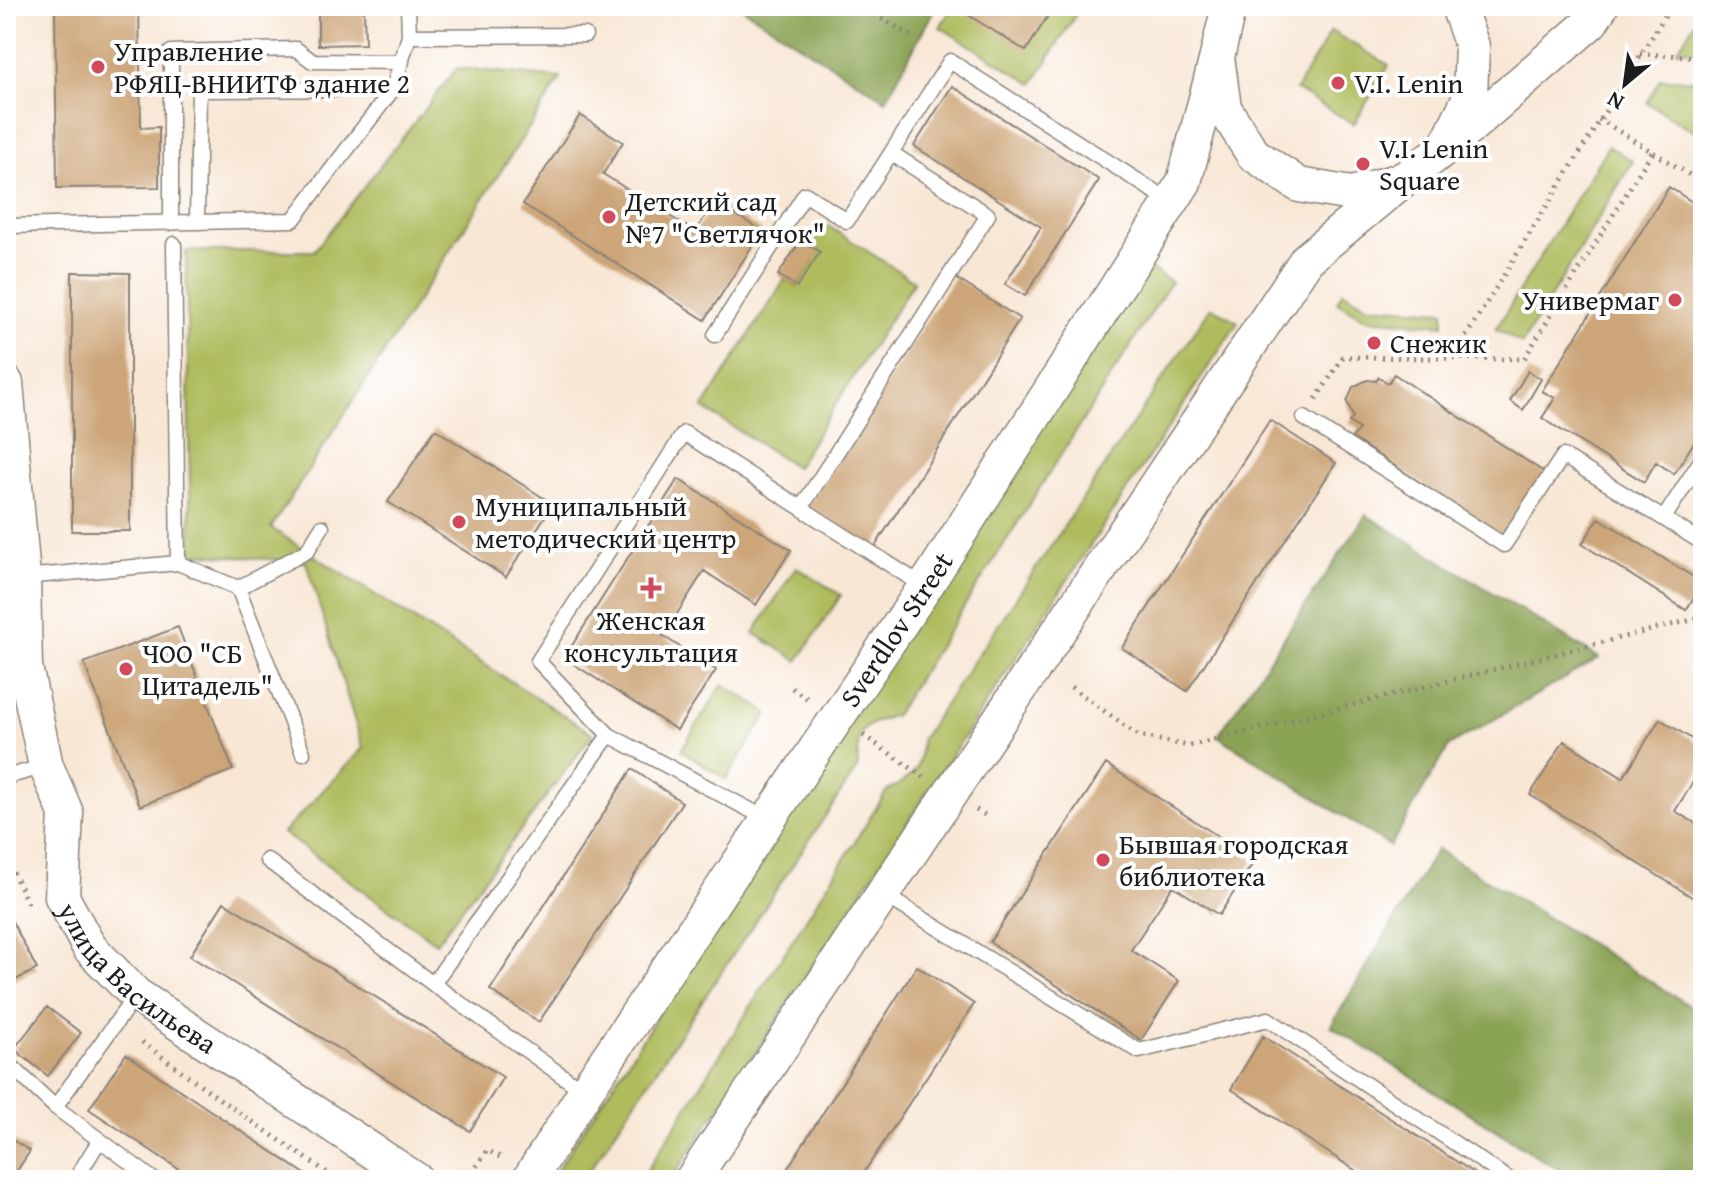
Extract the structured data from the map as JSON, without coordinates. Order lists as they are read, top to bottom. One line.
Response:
{"streets":{"street":["Sverdlov Street","улица Васильева"]},"places":{"other":["Управление РФЯЦ-ВНИИТФ здание 2","V.I. Lenin","V.I. Lenin Square","Детский сад №7 \"Светлячок\"","Универмаг","Снежик","Муниципальный методический центр","ЧОО \"СБ Цитадель\"","Бывшая городская библиотека"],"health":["Женская консультация"]},"north":"bottom left"}
